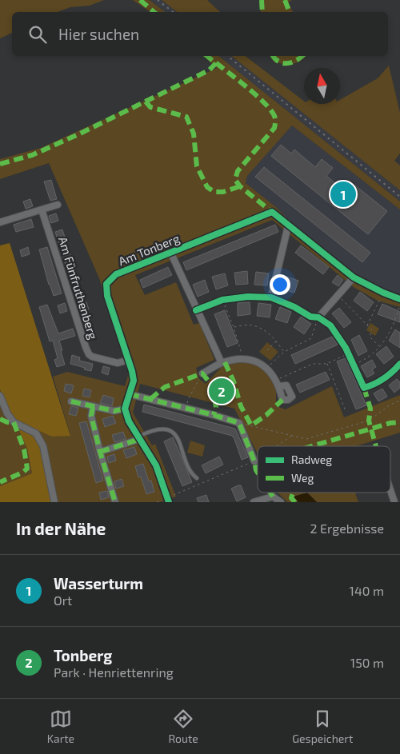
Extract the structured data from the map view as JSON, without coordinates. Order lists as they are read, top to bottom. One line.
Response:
{"streets":{"street":["Am Tonberg","Am Fünfruthenberg"]},"crossings":[["Am Tonberg","Am Fünfruthenberg"]],"legend":["Radweg","Weg"],"north":"top","page":{"search":"Hier suchen","pins":["1","2"],"heading":["In der Nähe","2 Ergebnisse"],"list":[{"mark":"1","name":"Wasserturm","note":"Ort","value":"140 m"},{"mark":"2","name":"Tonberg","note":"Park · Henriettenring","value":"150 m"}],"nav":["Karte","Route","Gespeichert"]}}
